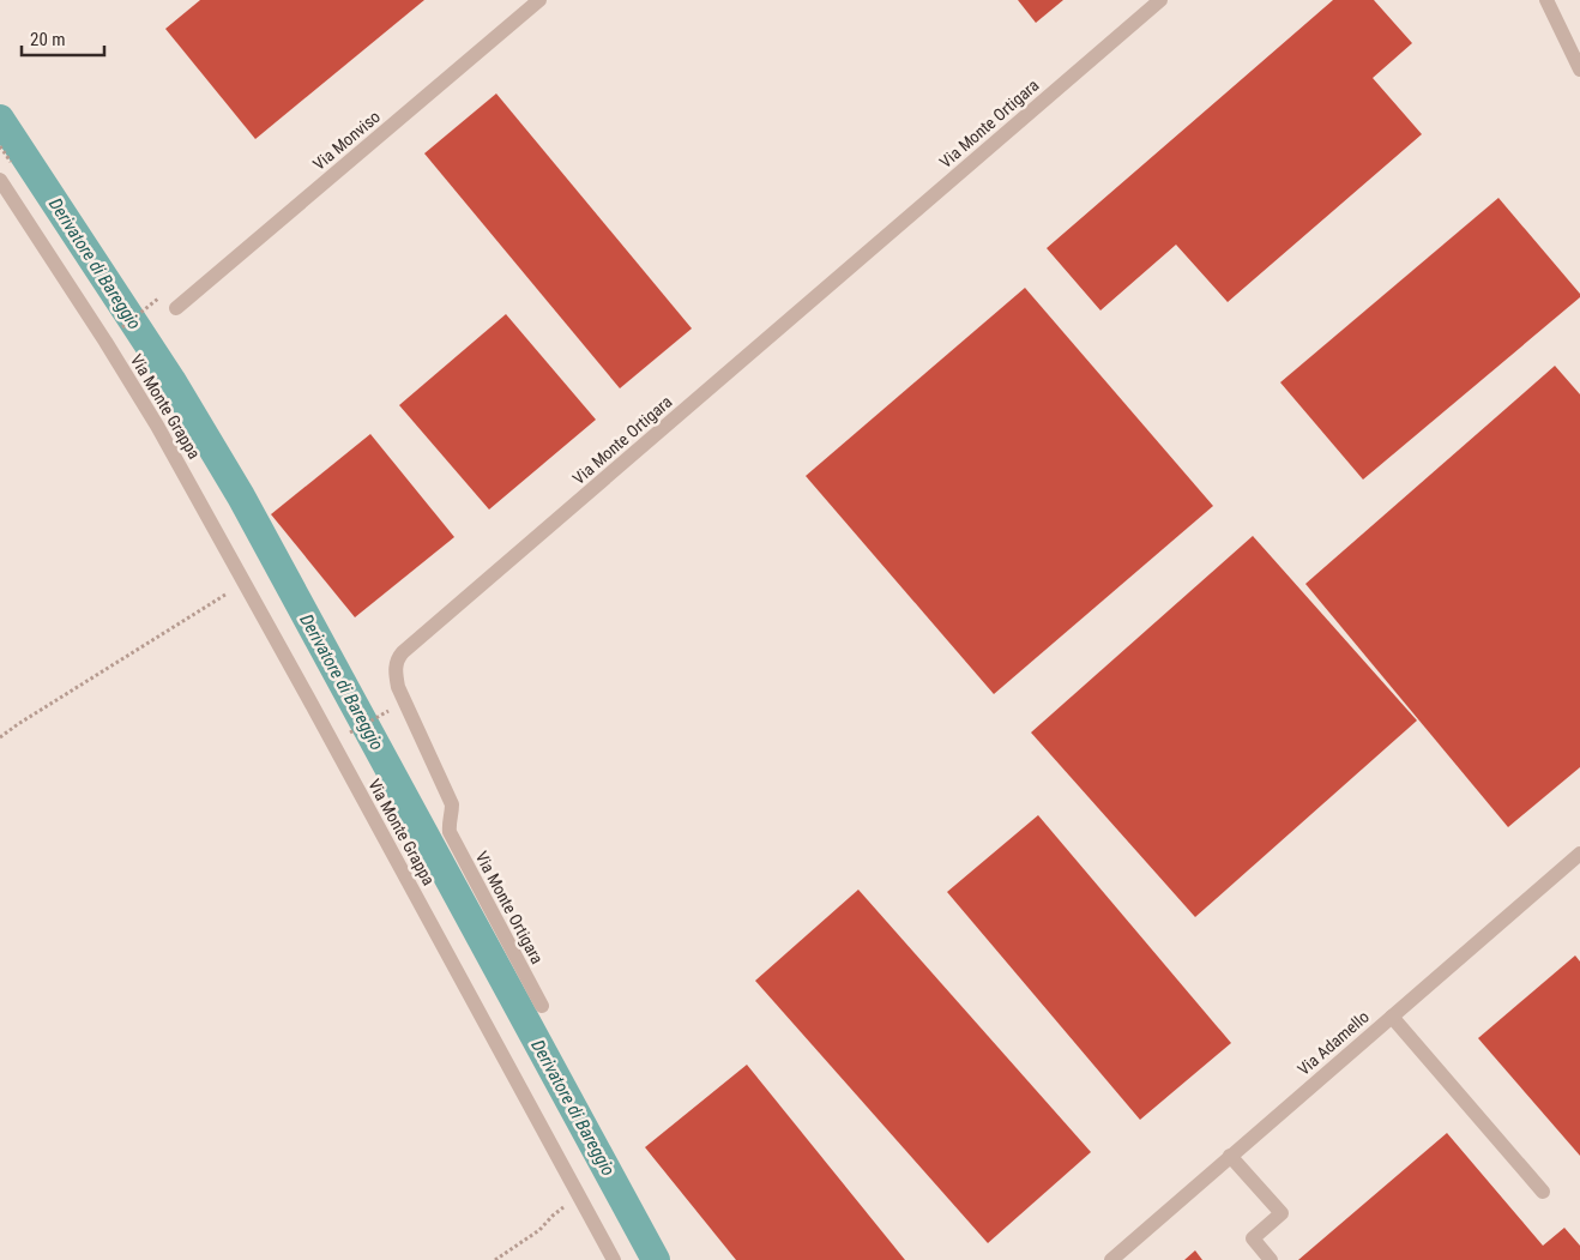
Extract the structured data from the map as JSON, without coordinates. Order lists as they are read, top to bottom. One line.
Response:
{"streets":{"street":["Via Monte Ortigara","Via Monviso","Via Monte Grappa","Via Adamello"]},"water":["Derivatore di Bareggio"],"scale_bar":"20 m"}
